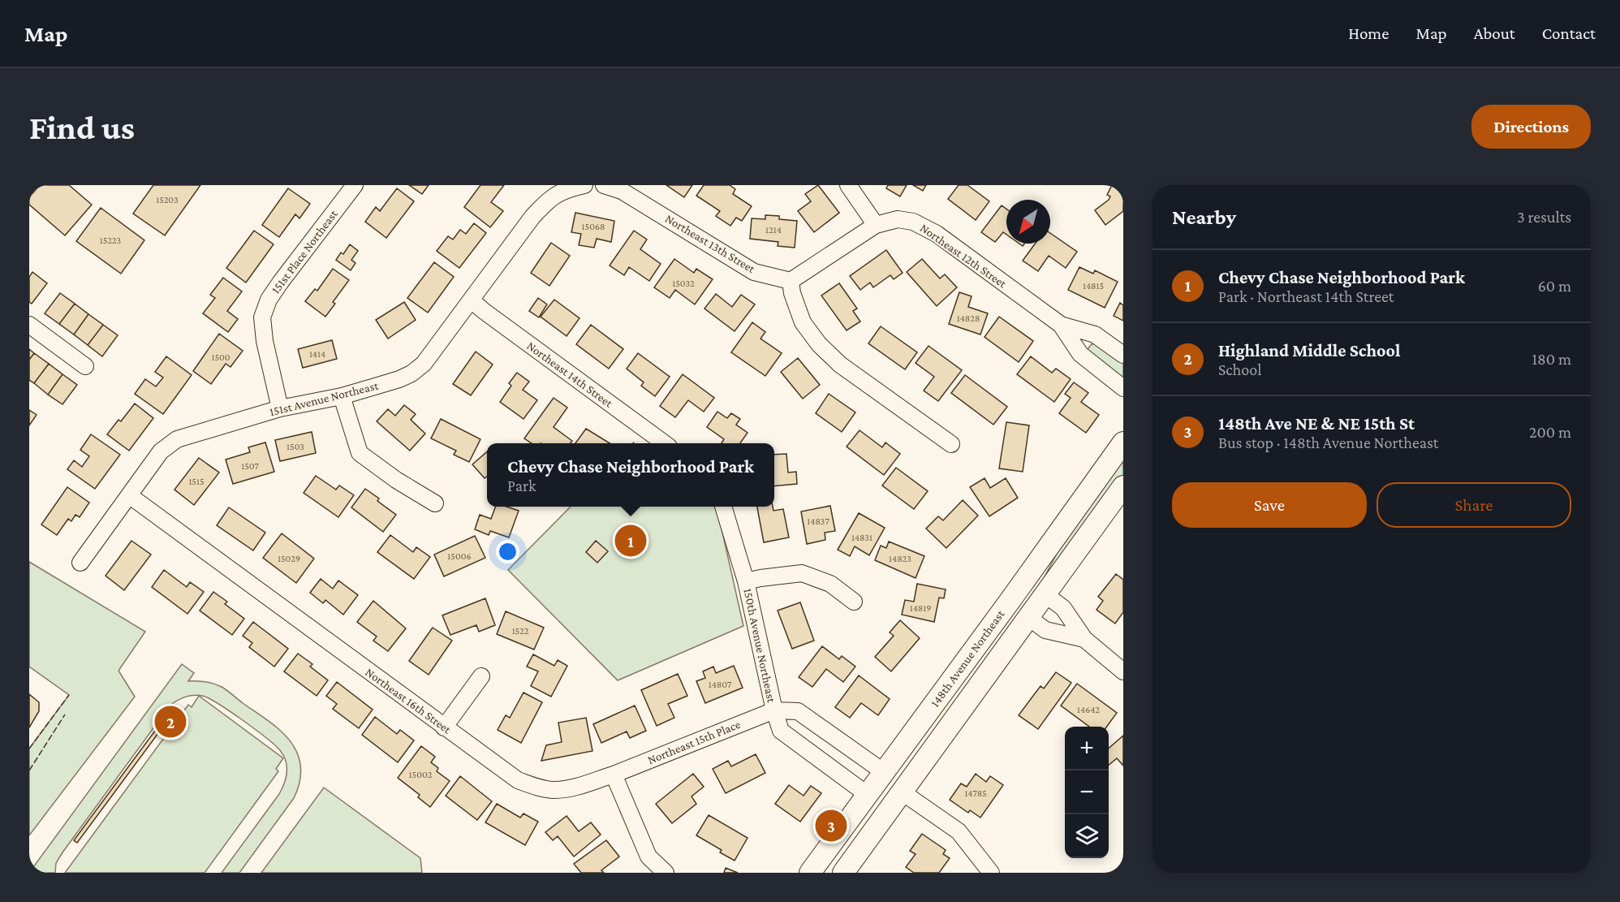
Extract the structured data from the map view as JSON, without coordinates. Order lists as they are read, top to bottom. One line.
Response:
{"streets":{"main road":["148th Avenue Northeast"],"street":["Northeast 13th Street","151st Place Northeast","Northeast 12th Street","Northeast 14th Street","151st Avenue Northeast","150th Avenue Northeast","Northeast 16th Street","Northeast 15th Place"]},"crossings":[["151st Place Northeast","151st Avenue Northeast"],["Northeast 14th Street","151st Avenue Northeast"],["151st Avenue Northeast","Northeast 16th Street"],["150th Avenue Northeast","148th Avenue Northeast"],["150th Avenue Northeast","Northeast 15th Place"],["Northeast 16th Street","Northeast 15th Place"]],"house_numbers":["15203","15068","1214","15223","15032","14815","14828","1414","1500","1503","1507","1515","14837","14831","15006","15029","14823","14819","1522","14807","14642","15002","14785"],"north":"bottom left","page":{"header":"Map","nav":["Home","Map","About","Contact"],"buttons":["Directions",["Save","Share"]],"title":"Find us","heading":["Nearby","3 results"],"list":[{"mark":"1","name":"Chevy Chase Neighborhood Park","note":"Park · Northeast 14th Street","value":"60 m"},{"mark":"2","name":"Highland Middle School","note":"School","value":"180 m"},{"mark":"3","name":"148th Ave NE & NE 15th St","note":"Bus stop · 148th Avenue Northeast","value":"200 m"}],"popup":["Chevy Chase Neighborhood Park","Park"],"pins":["1","2","3"],"map_buttons":["+","−"]}}
